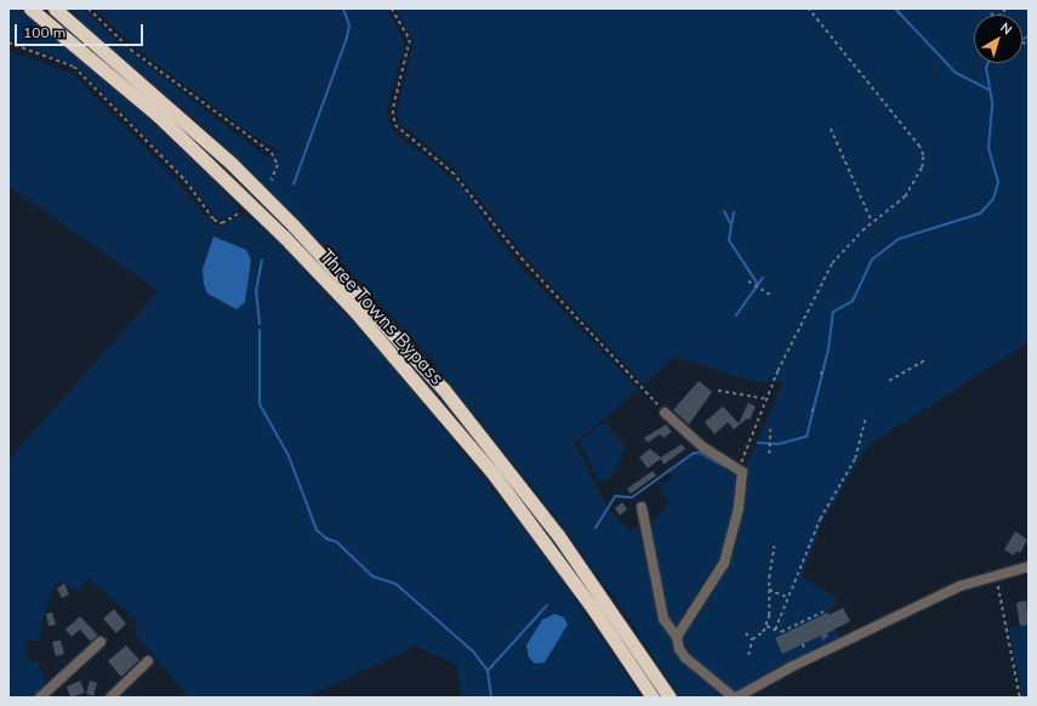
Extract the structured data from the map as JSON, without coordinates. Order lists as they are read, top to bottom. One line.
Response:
{"streets":{"highway":["Three Towns Bypass"]},"scale_bar":"100 m","north":"top right"}
